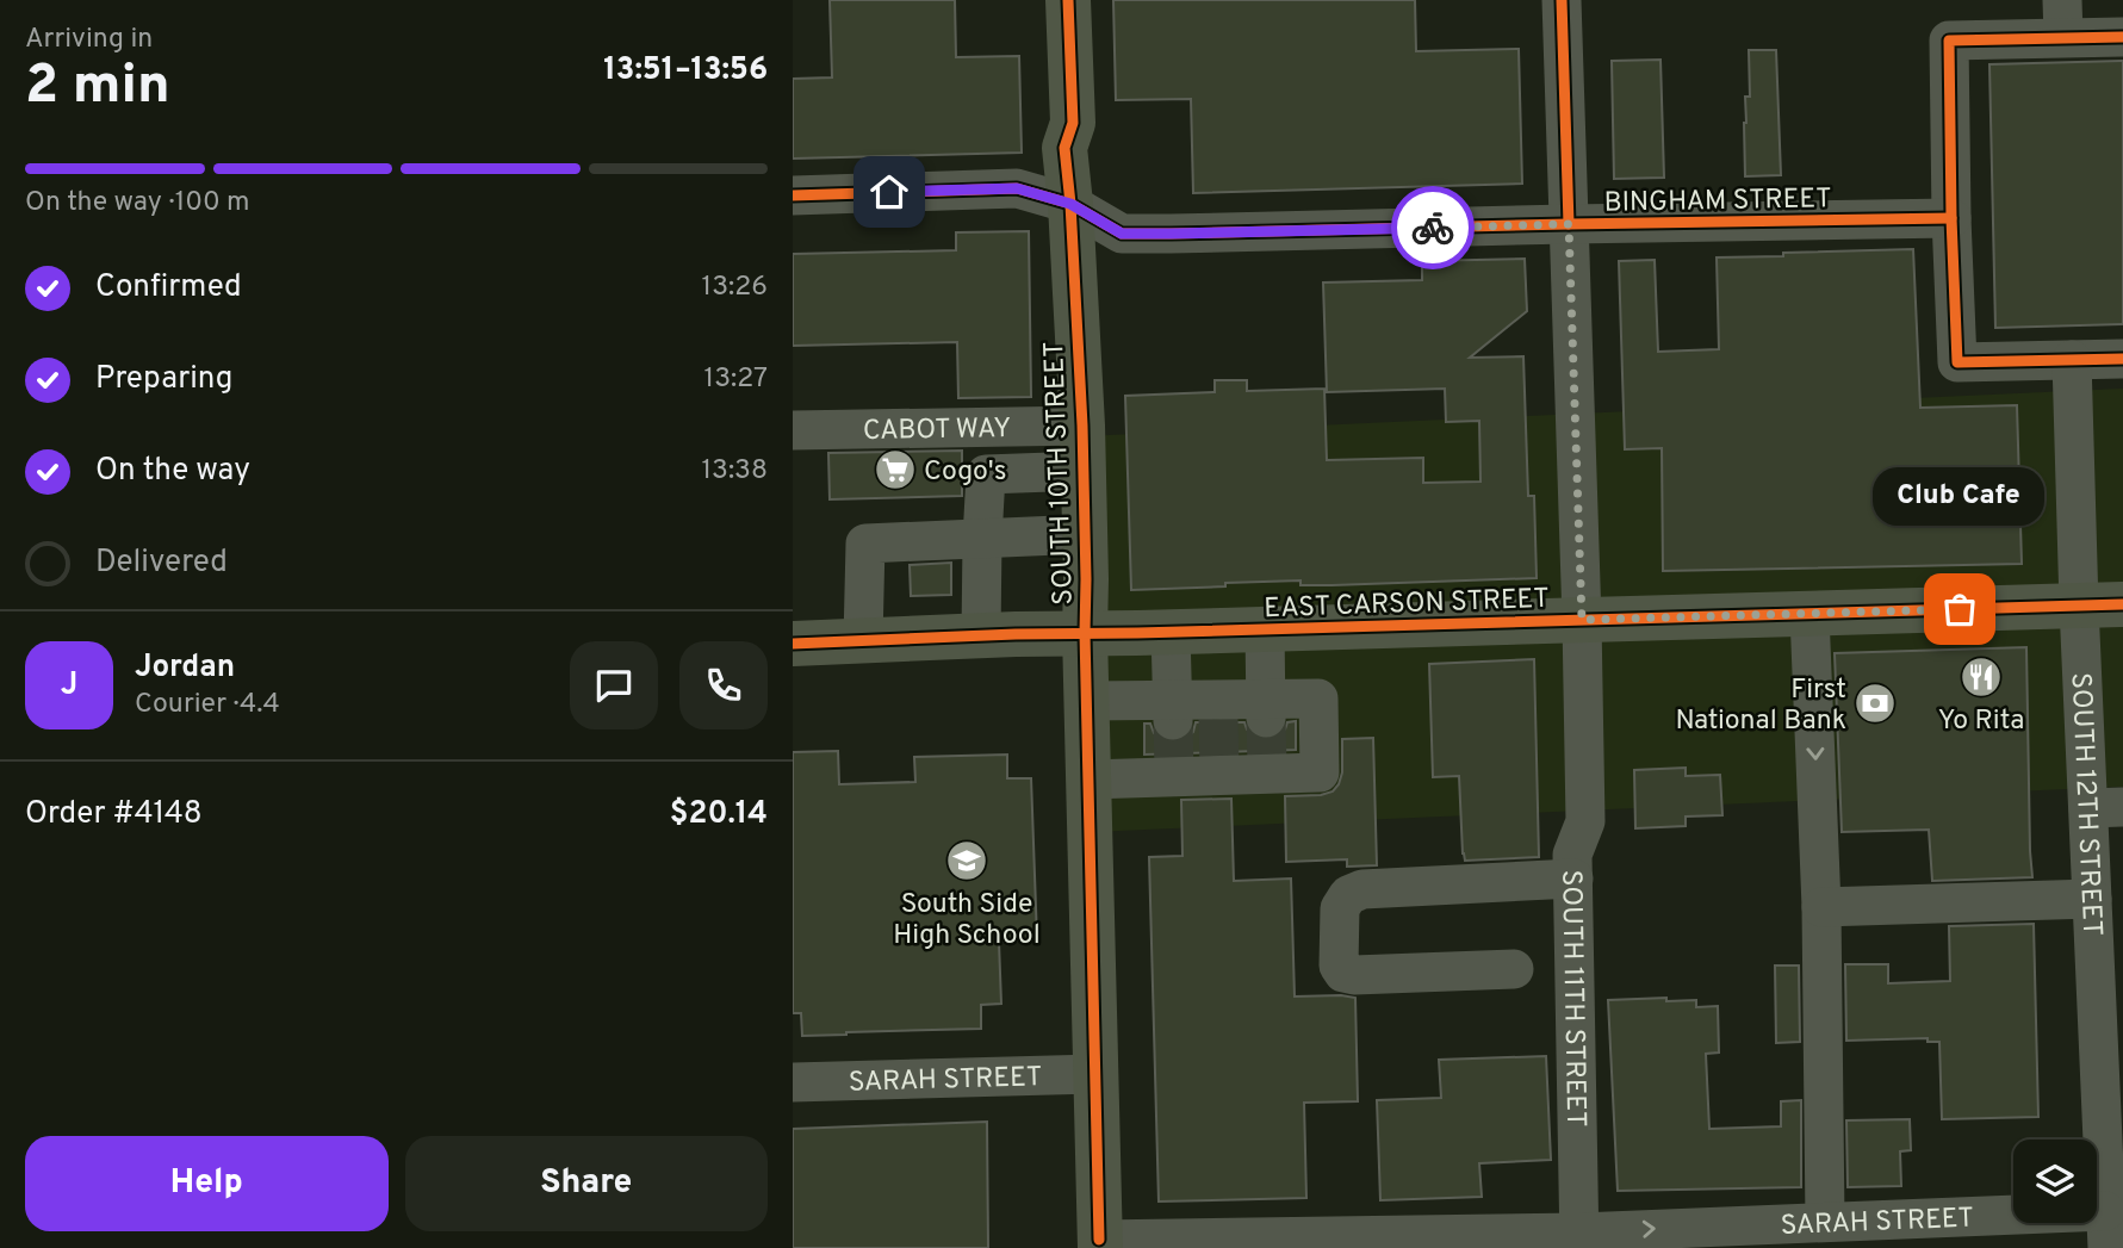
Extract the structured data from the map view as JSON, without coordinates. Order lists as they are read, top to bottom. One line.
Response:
{"streets":{"main road":["SOUTH 10TH STREET","EAST CARSON STREET"],"street":["BINGHAM STREET","CABOT WAY","SOUTH 12TH STREET","SOUTH 11TH STREET","SARAH STREET"]},"crossings":[["BINGHAM STREET","SOUTH 10TH STREET"],["BINGHAM STREET","SOUTH 11TH STREET"],["CABOT WAY","SOUTH 10TH STREET"],["SOUTH 10TH STREET","EAST CARSON STREET"],["SOUTH 10TH STREET","SARAH STREET"],["EAST CARSON STREET","SOUTH 12TH STREET"],["EAST CARSON STREET","SOUTH 11TH STREET"],["SOUTH 12TH STREET","SARAH STREET"],["SOUTH 11TH STREET","SARAH STREET"]],"places":{"supermarket":["Cogo's"],"other":["Club Cafe"],"restaurant":["Yo Rita"],"bank":["First National Bank"],"school or university":["South Side High School"]},"page":{"heading":["2 min","Arriving in","13:51–13:56"],"panel":["Jordan","Courier · 4.4","Order #4148","$20.14"],"bar":"On the way · 100 m","list":[["Confirmed","13:26"],["Preparing","13:27"],["On the way","13:38"],"Delivered"],"bubble":"Club Cafe","round":"J","buttons":["Help","Share"]}}
